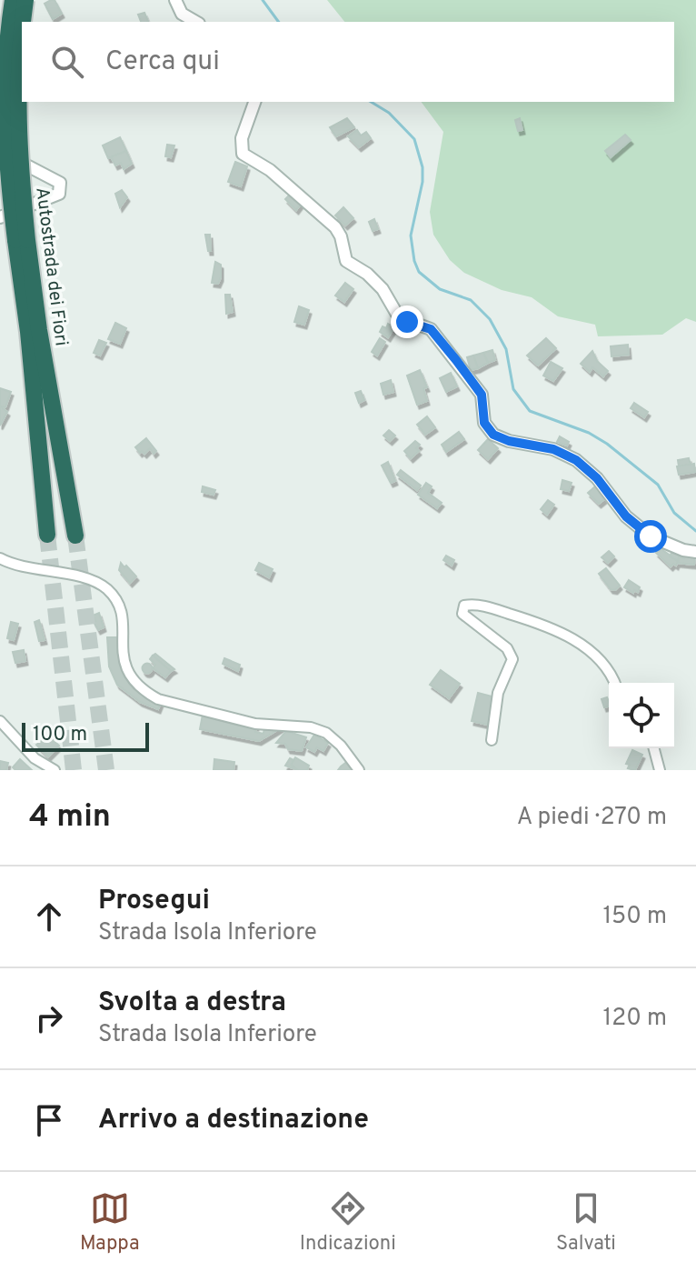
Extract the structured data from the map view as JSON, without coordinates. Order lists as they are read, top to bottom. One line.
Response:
{"streets":{"highway":["Autostrada dei Fiori"]},"scale_bar":"100 m","page":{"search":"Cerca qui","scale":"100 m","heading":["4 min","A piedi · 270 m"],"list":[["Prosegui","Strada Isola Inferiore","150 m"],["Svolta a destra","Strada Isola Inferiore","120 m"],"Arrivo a destinazione"],"nav":["Mappa","Indicazioni","Salvati"]}}
